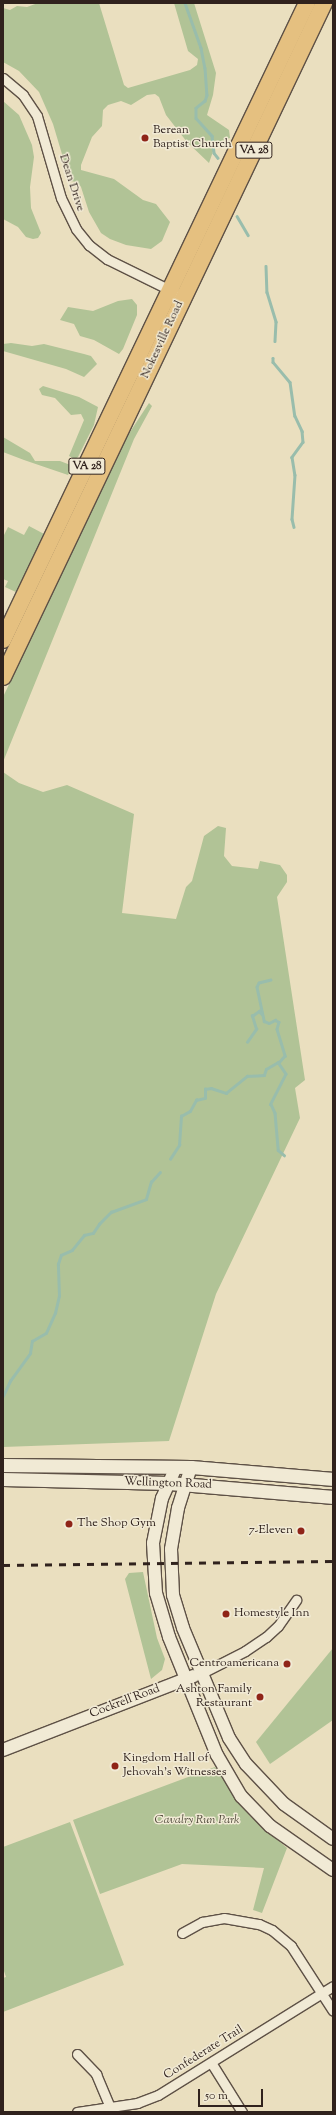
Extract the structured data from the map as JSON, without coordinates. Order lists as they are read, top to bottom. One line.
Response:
{"streets":{"highway":["VA 28","Nokesville Road"],"main road":["Wellington Road"],"street":["Dean Drive","Cockrell Road","Confederate Trail"]},"crossings":[["Dean Drive","Nokesville Road"]],"parks":["Cavalry Run Park"],"places":["Berean Baptist Church","The Shop Gym","7-Eleven","Homestyle Inn","Centroamericana","Ashton Family Restaurant","Kingdom Hall of Jehovah's Witnesses"],"scale_bar":"50 m"}
